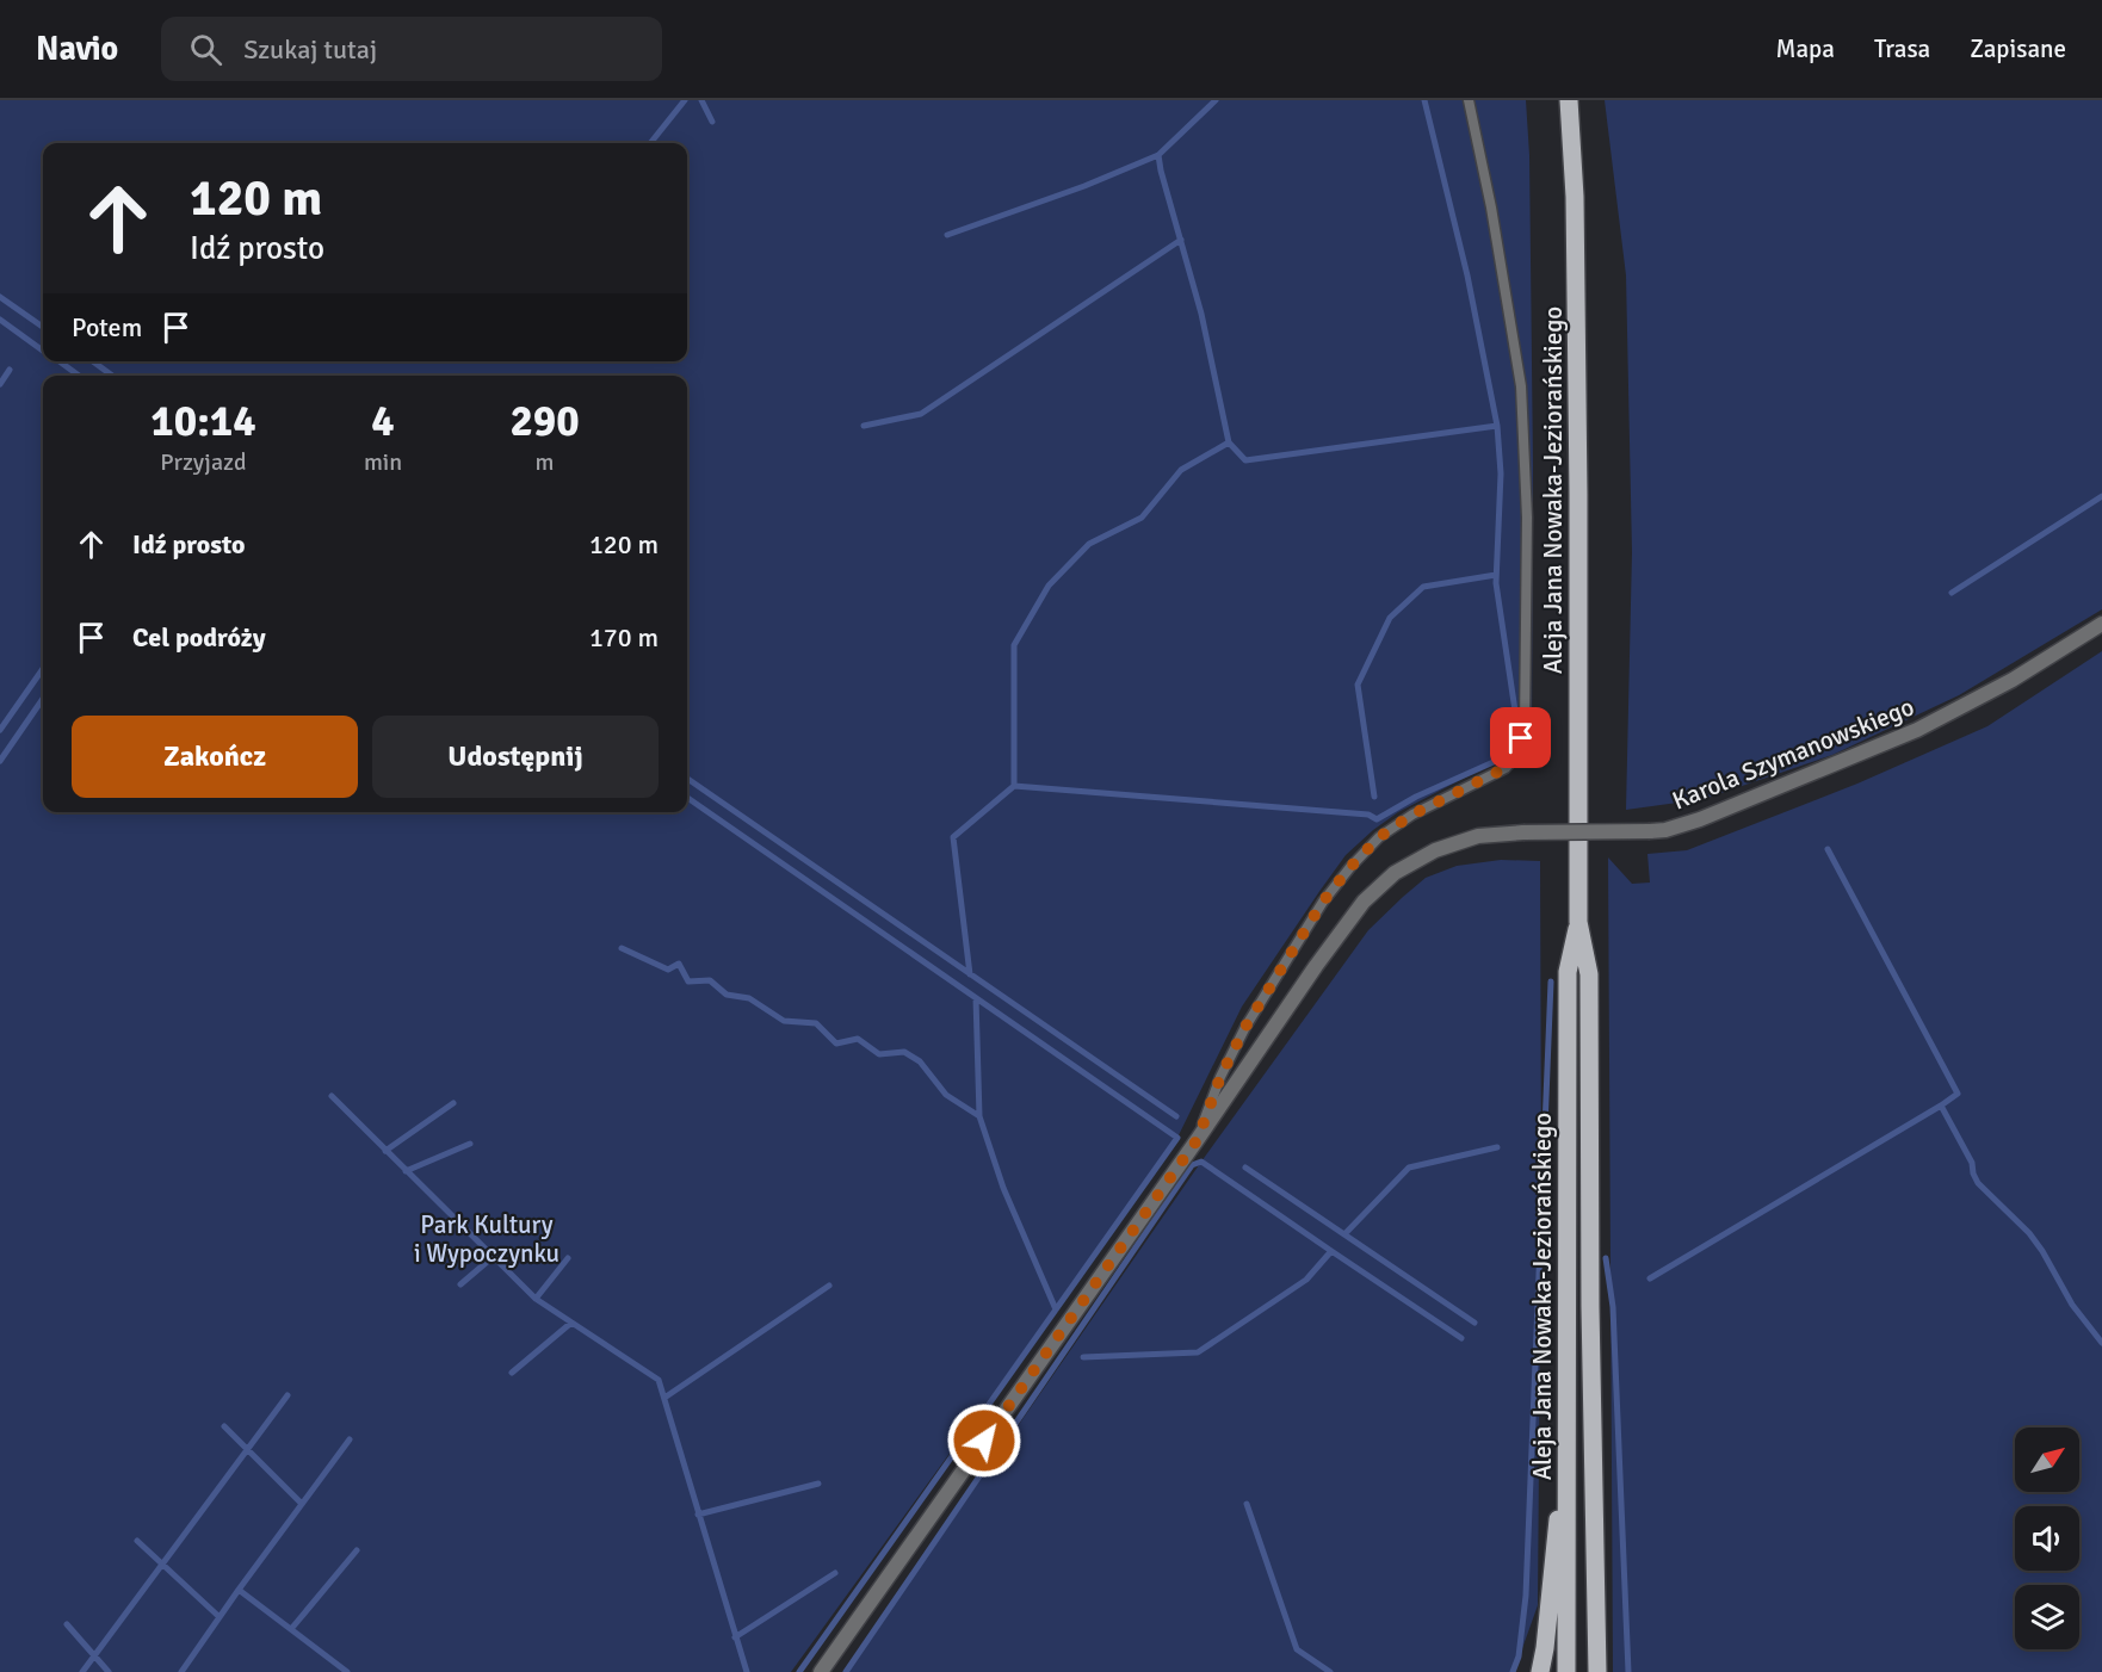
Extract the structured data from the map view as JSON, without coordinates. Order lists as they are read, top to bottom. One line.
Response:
{"streets":{"main road":["Aleja Jana Nowaka-Jeziorańskiego"],"street":["Karola Szymanowskiego"]},"parks":["Park Kultury i Wypoczynku"],"north":"top right","page":{"header":"Navio","search":"Szukaj tutaj","nav":["Mapa","Trasa","Zapisane"],"turn":["120 m","Idź prosto"],"then":"Potem","eta":["10:14","Przyjazd","4","min","290","m"],"list":[{"name":"Idź prosto","value":"120 m"},{"name":"Cel podróży","value":"170 m"}],"buttons":["Zakończ","Udostępnij"]}}
